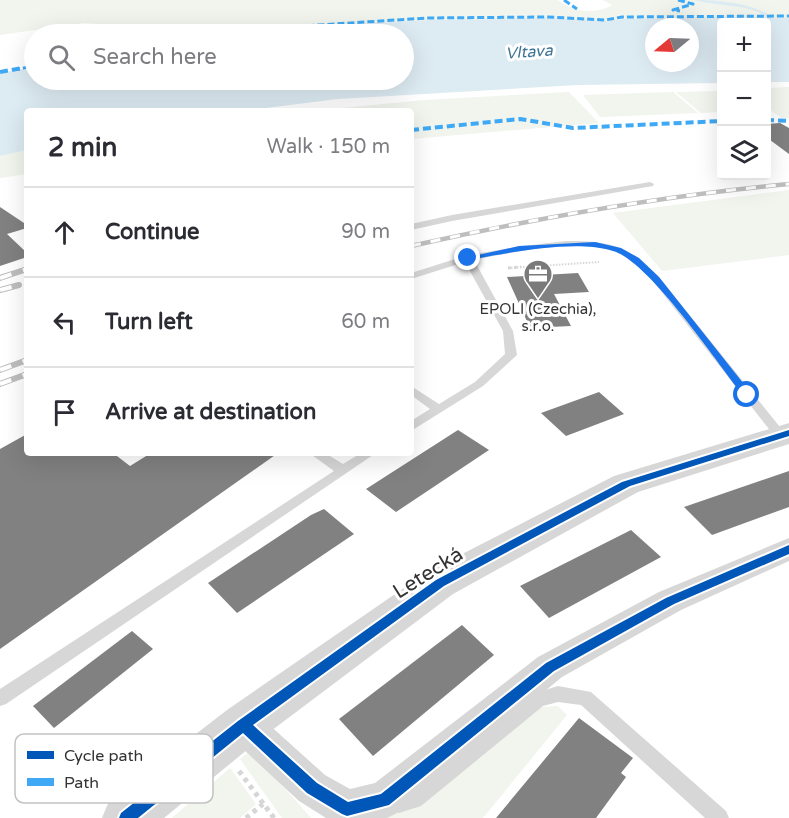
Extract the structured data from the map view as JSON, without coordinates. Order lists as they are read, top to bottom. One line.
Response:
{"streets":{"street":["Letecká"]},"water":["Vltava"],"places":{"office":["EPOLI (Czechia), s.r.o."]},"legend":["Cycle path","Path"],"north":"left","page":{"map_buttons":["+","−"],"search":"Search here","heading":["2 min","Walk · 150 m"],"list":[["Continue","90 m"],["Turn left","60 m"],"Arrive at destination"]}}
